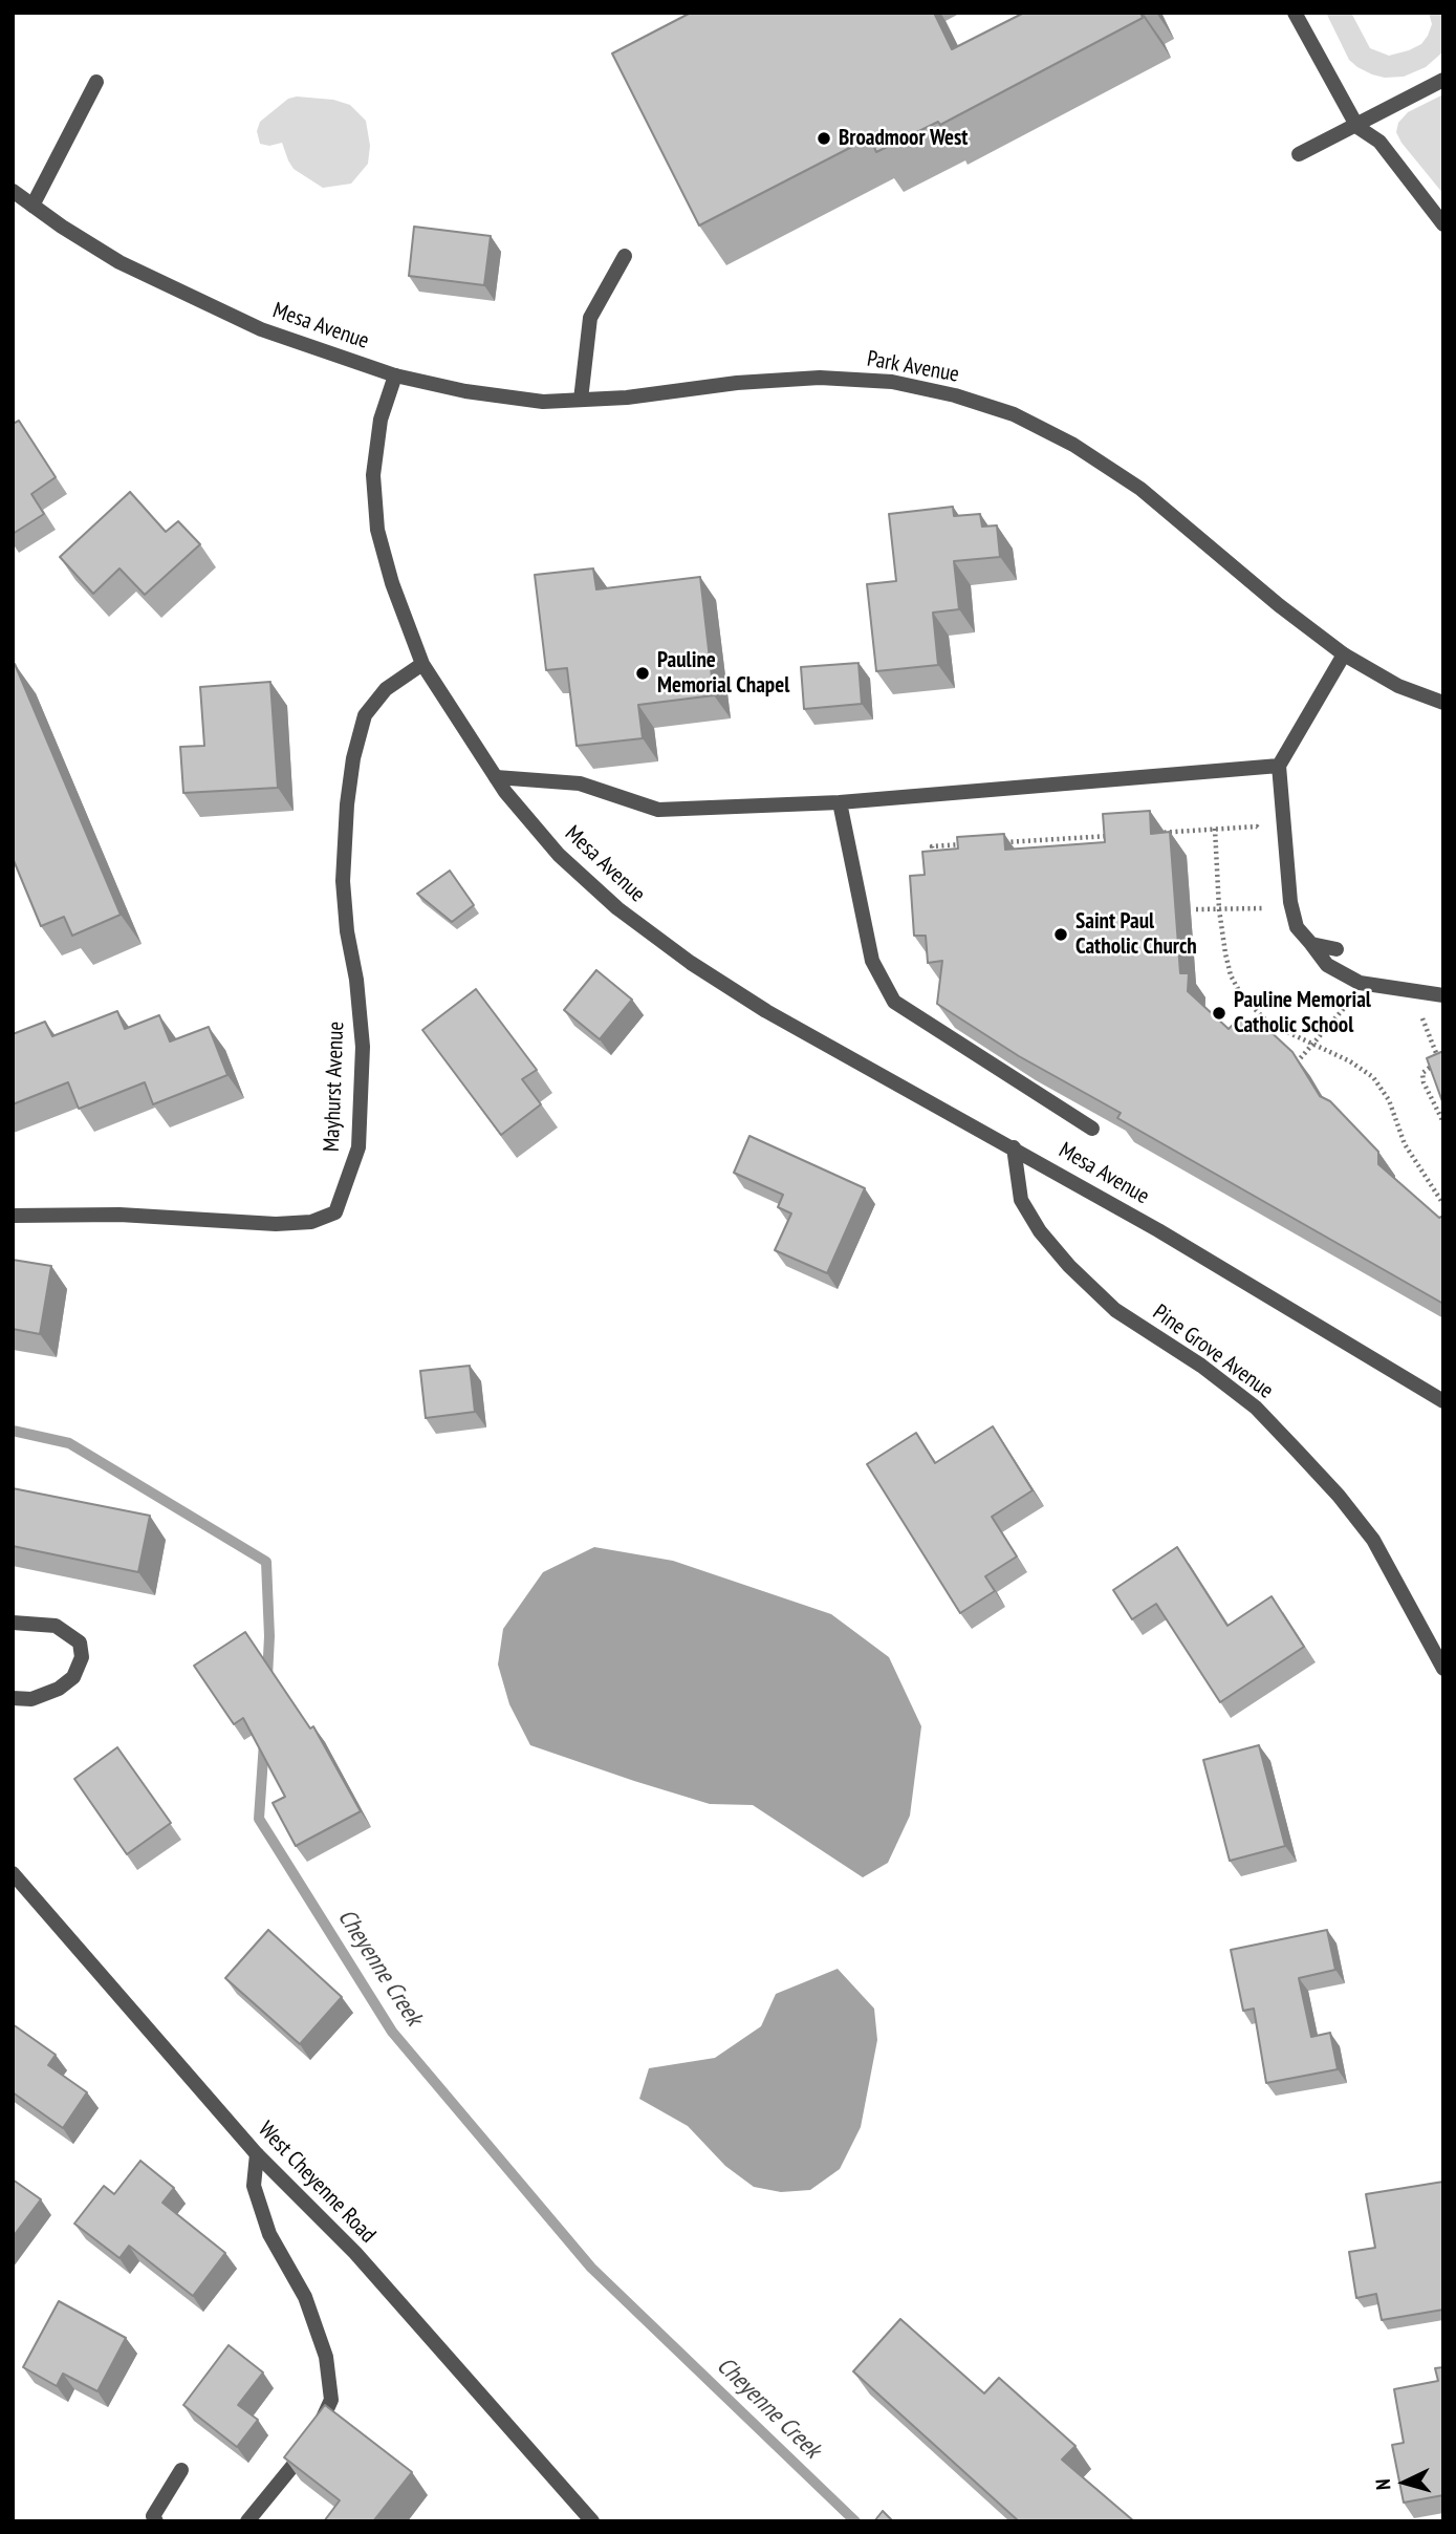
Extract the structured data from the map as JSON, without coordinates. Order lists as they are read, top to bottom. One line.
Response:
{"streets":{"street":["Mesa Avenue","Park Avenue","Mayhurst Avenue","Pine Grove Avenue","West Cheyenne Road"]},"crossings":[["Mesa Avenue","Park Avenue"],["Mesa Avenue","Mayhurst Avenue"],["Mesa Avenue","Pine Grove Avenue"]],"water":["Cheyenne Creek"],"places":["Broadmoor West","Pauline Memorial Chapel","Saint Paul Catholic Church","Pauline Memorial Catholic School"],"north":"left"}
